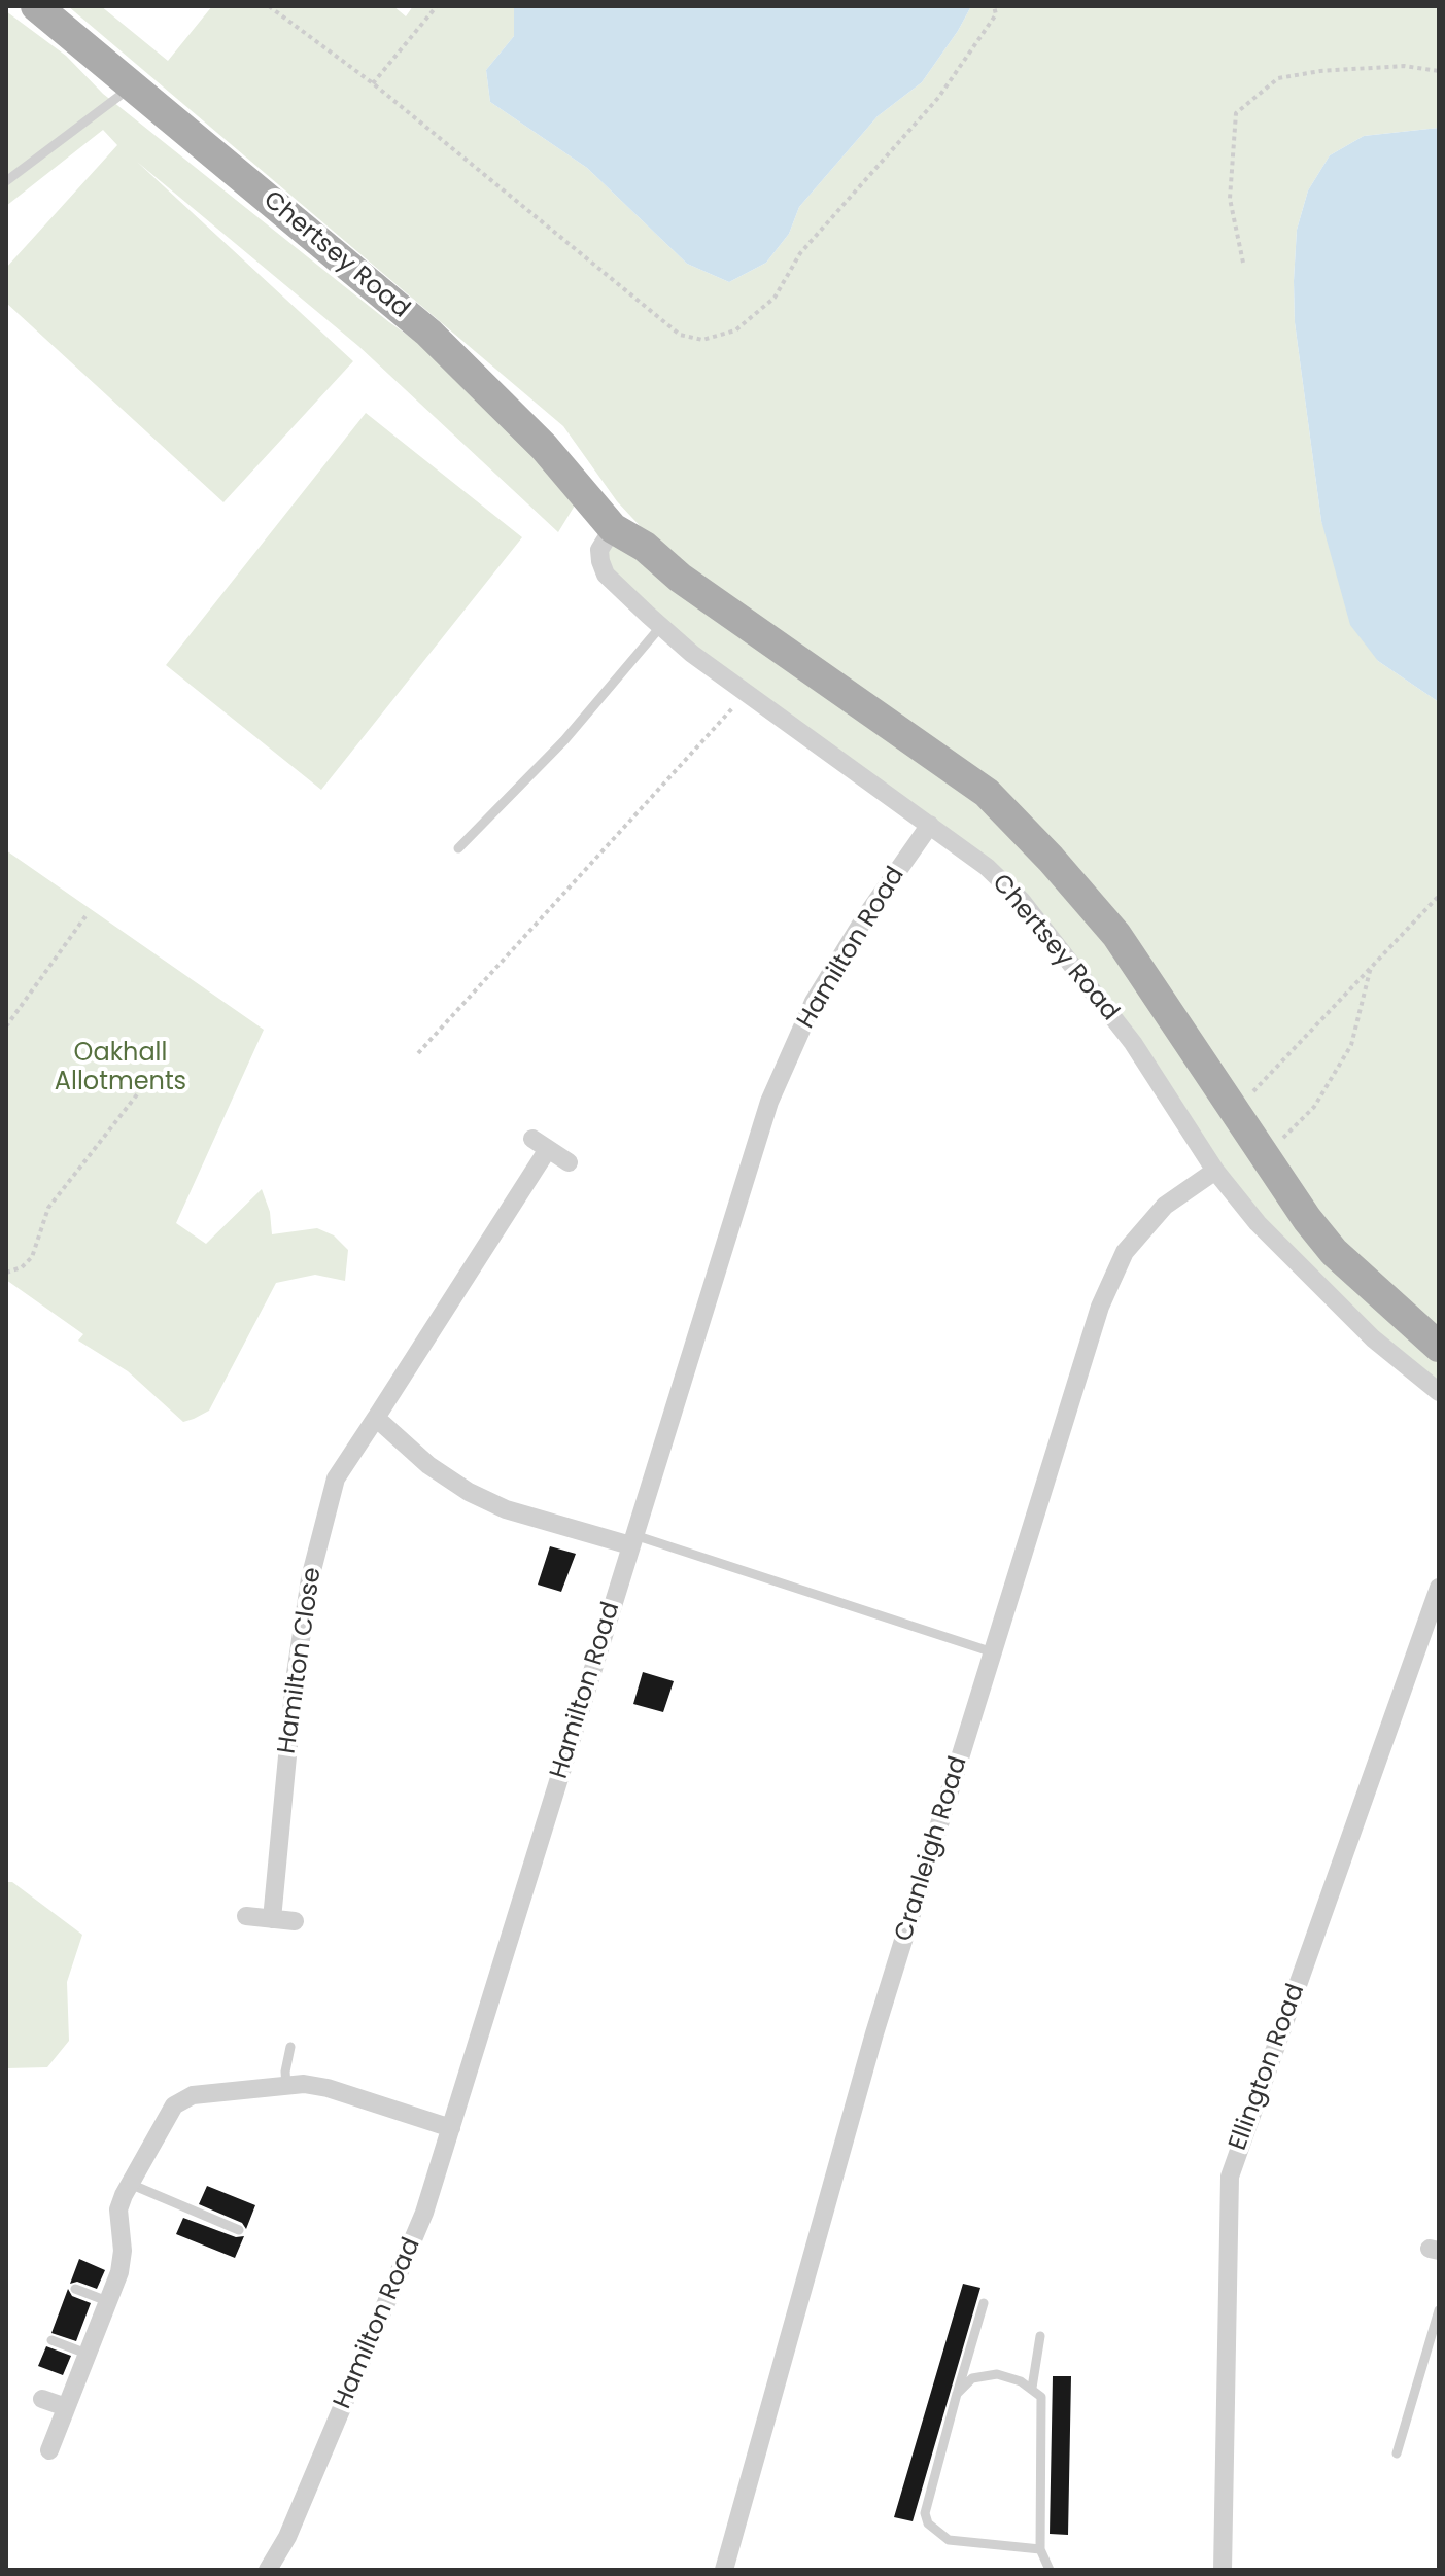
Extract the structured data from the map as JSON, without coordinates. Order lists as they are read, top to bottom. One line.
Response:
{"streets":{"main road":["Chertsey Road"],"street":["Hamilton Road","Hamilton Close","Cranleigh Road","Ellington Road"]},"crossings":[["Chertsey Road","Hamilton Road"],["Chertsey Road","Cranleigh Road"]],"parks":["Oakhall Allotments"]}
